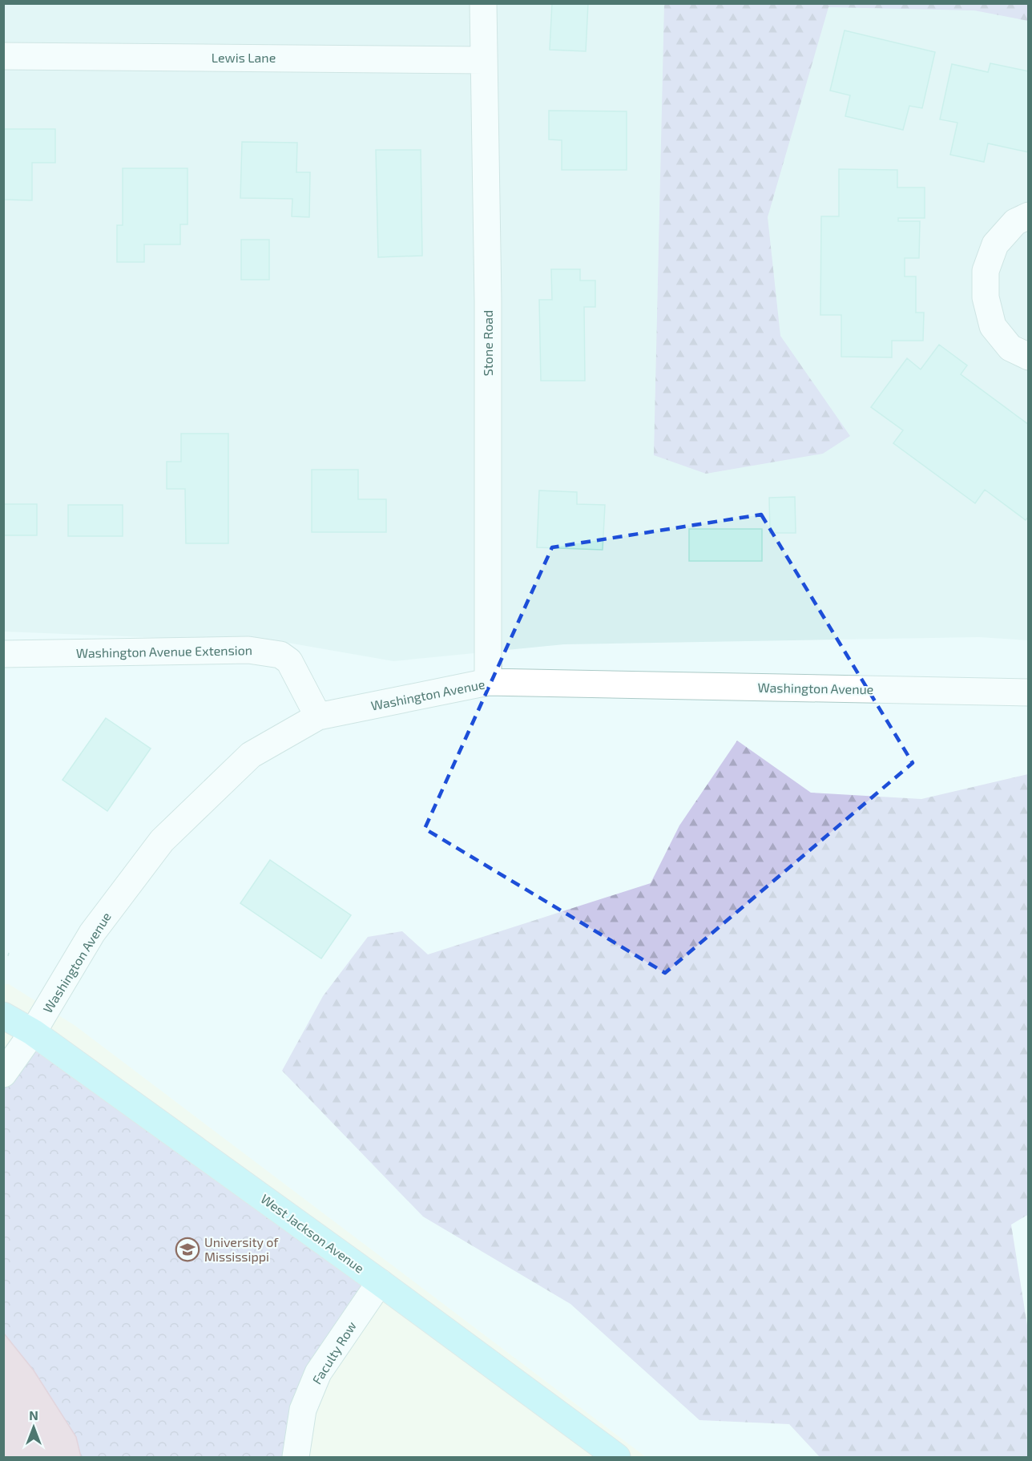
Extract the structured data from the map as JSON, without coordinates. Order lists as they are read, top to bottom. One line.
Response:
{"streets":{"main road":["West Jackson Avenue"],"street":["Lewis Lane","Stone Road","Washington Avenue Extension","Washington Avenue","Faculty Row"]},"crossings":[["Lewis Lane","Stone Road"],["Stone Road","Washington Avenue"],["Washington Avenue Extension","Washington Avenue"],["Washington Avenue","West Jackson Avenue"],["West Jackson Avenue","Faculty Row"]],"places":{"school or university":["University of Mississippi"]},"north":"top"}
